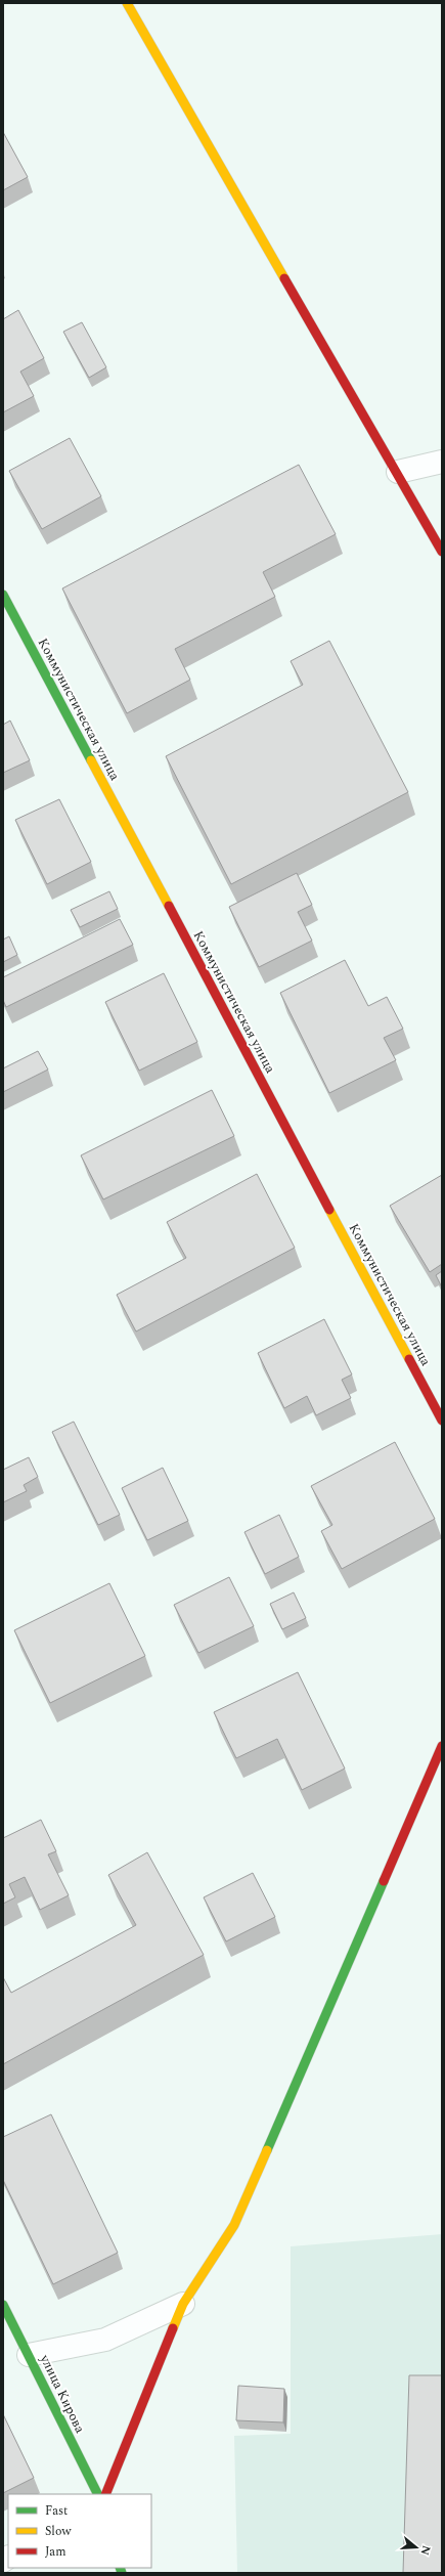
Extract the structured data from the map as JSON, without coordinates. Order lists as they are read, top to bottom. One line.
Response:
{"streets":{"street":["Коммунистическая улица","улица Кирова"]},"legend":["Fast","Slow","Jam"],"north":"right"}
